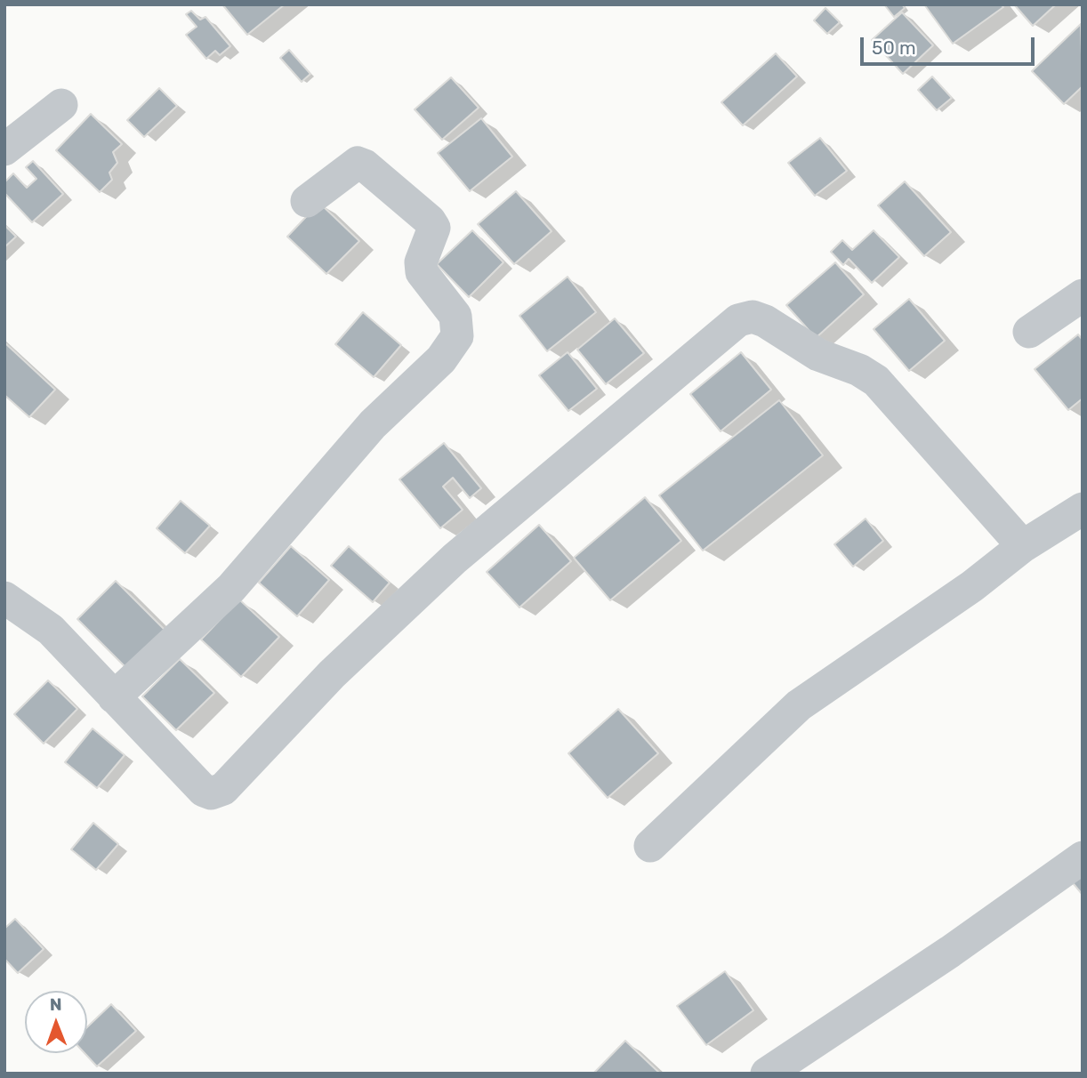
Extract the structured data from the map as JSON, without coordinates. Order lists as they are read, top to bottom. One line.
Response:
{"scale_bar":"50 m","north":"top"}
